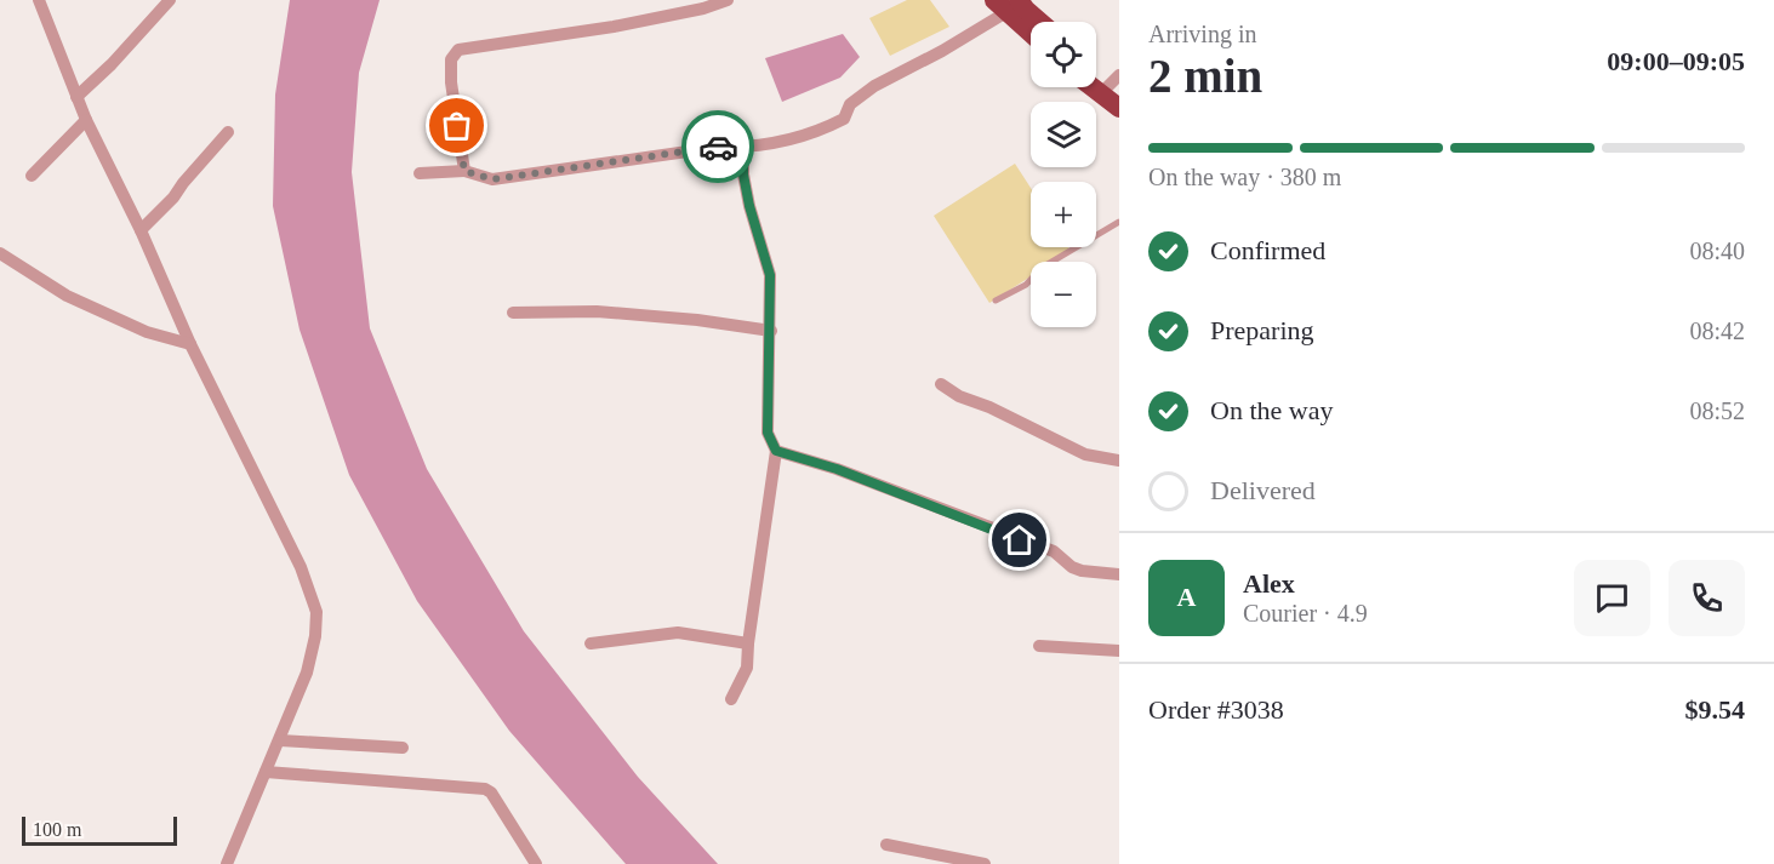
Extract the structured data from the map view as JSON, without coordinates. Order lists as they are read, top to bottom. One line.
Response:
{"scale_bar":"100 m","page":{"heading":["2 min","Arriving in","09:00–09:05"],"panel":["Alex","Courier · 4.9","Order #3038","$9.54"],"map_buttons":["+","−"],"bar":"On the way · 380 m","list":[["Confirmed","08:40"],["Preparing","08:42"],["On the way","08:52"],"Delivered"],"round":"A","scale":"100 m"}}
